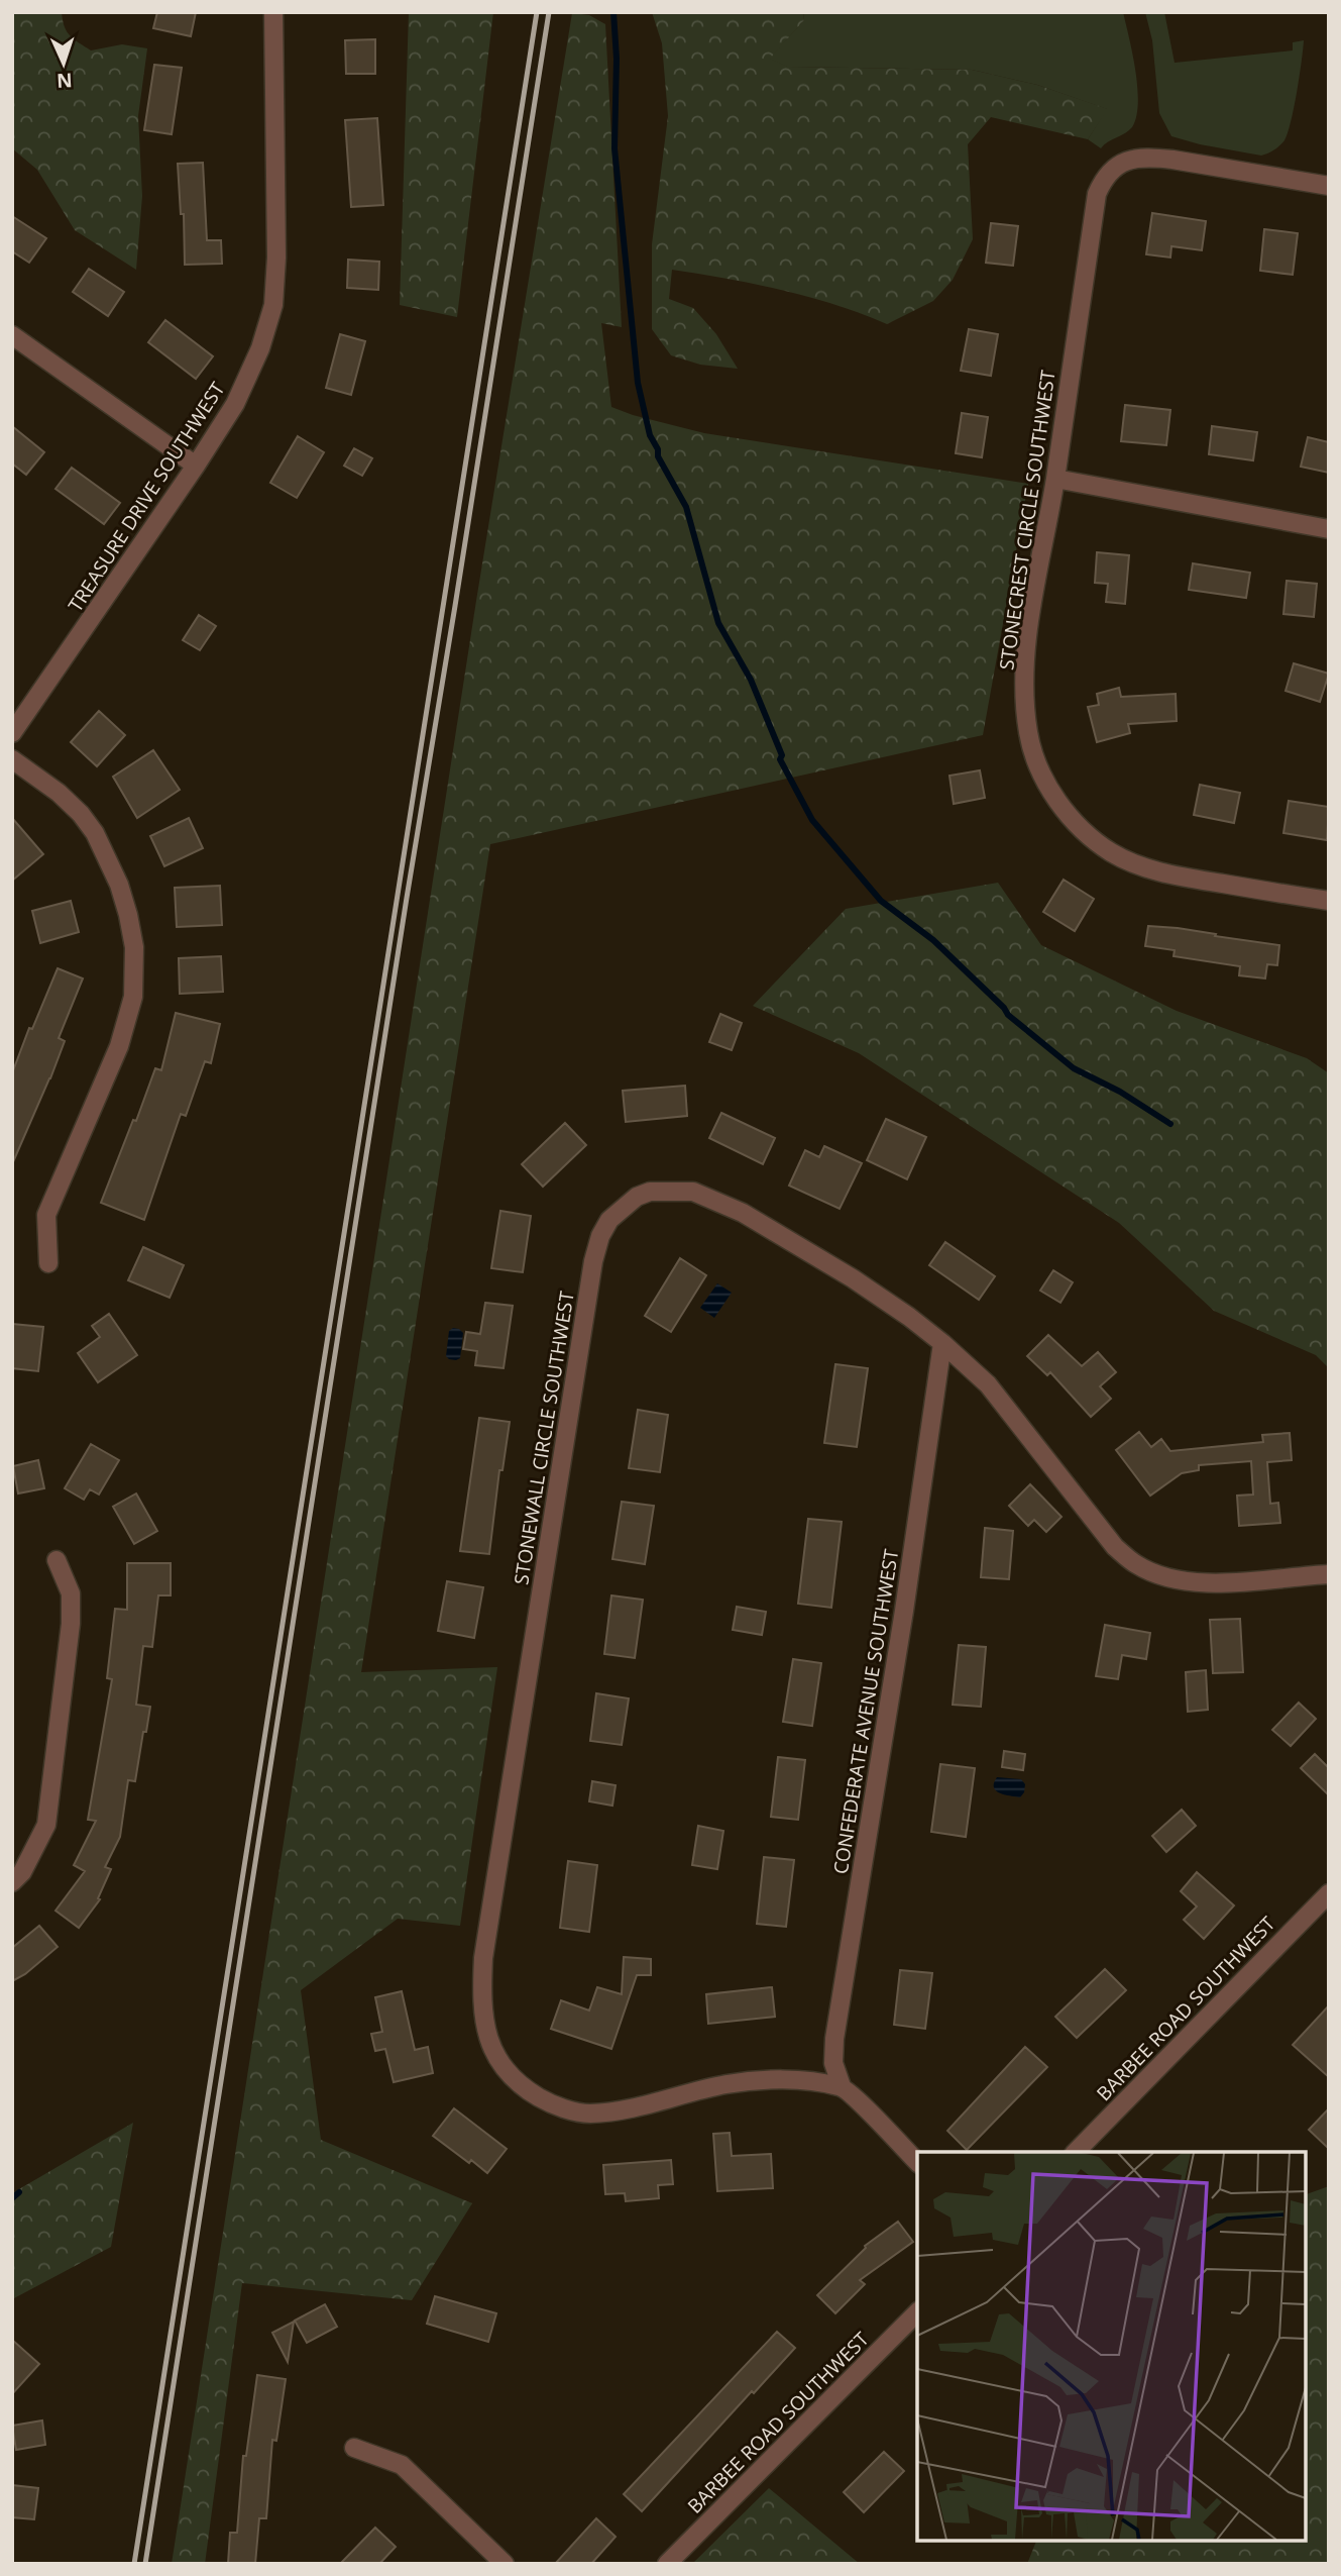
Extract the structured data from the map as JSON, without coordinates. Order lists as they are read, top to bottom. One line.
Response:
{"streets":{"street":["TREASURE DRIVE SOUTHWEST","STONECREST CIRCLE SOUTHWEST","STONEWALL CIRCLE SOUTHWEST","CONFEDERATE AVENUE SOUTHWEST","BARBEE ROAD SOUTHWEST"]},"crossings":[["STONEWALL CIRCLE SOUTHWEST","CONFEDERATE AVENUE SOUTHWEST"]],"north":"bottom"}
